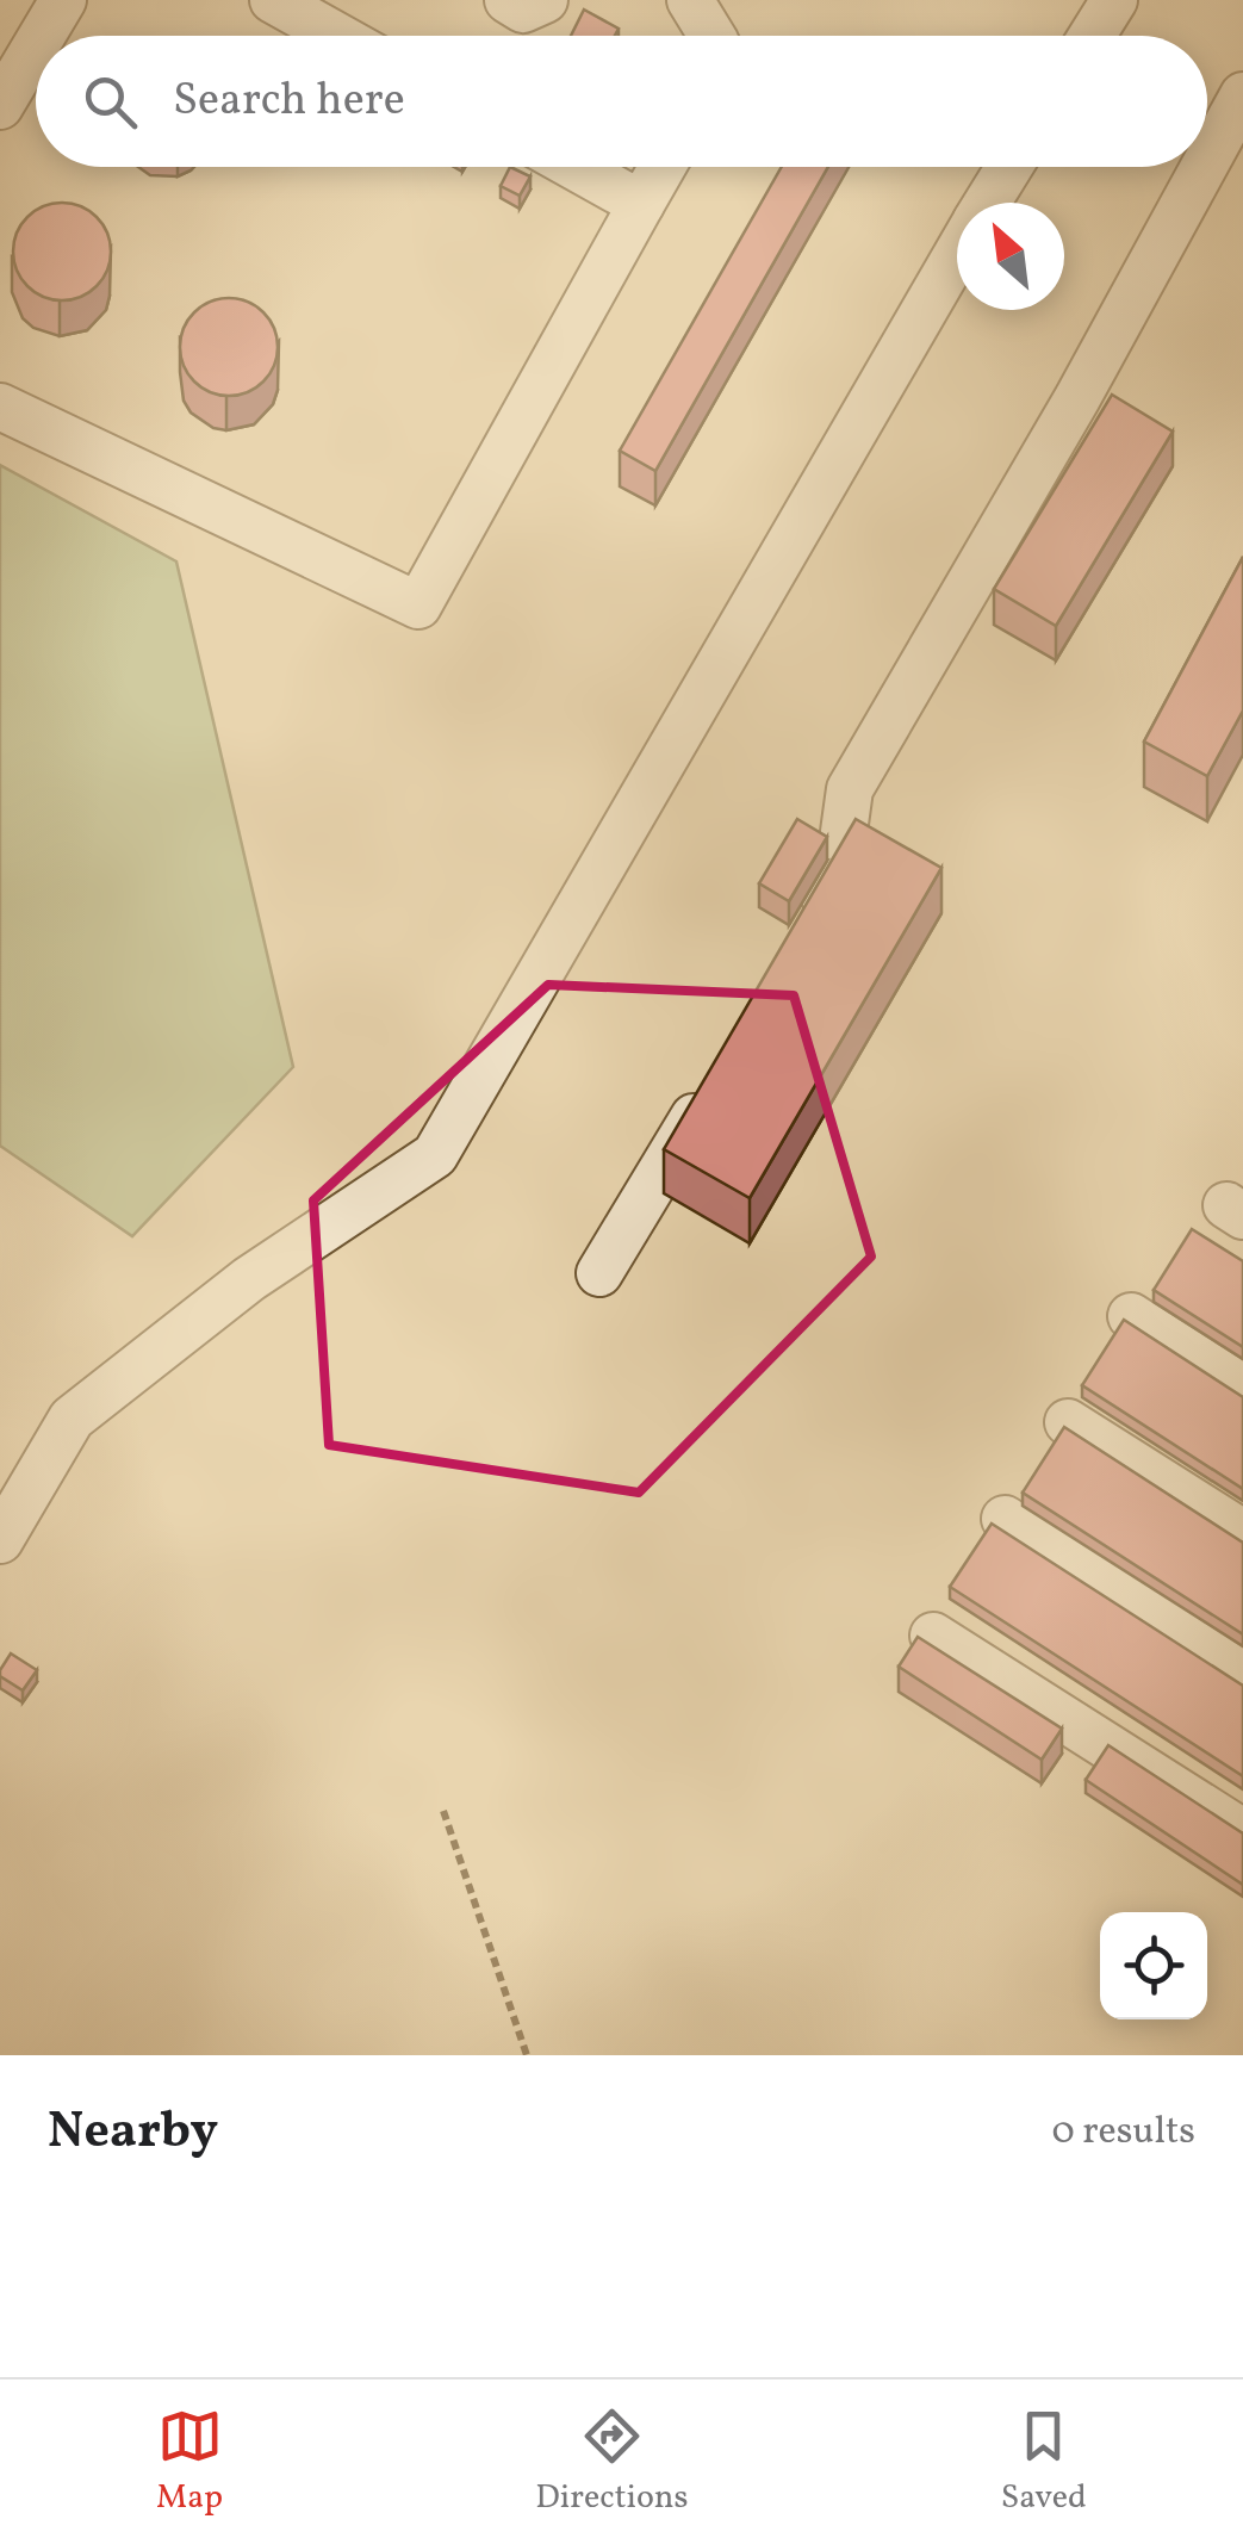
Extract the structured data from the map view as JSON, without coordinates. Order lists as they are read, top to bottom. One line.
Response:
{"north":"top left","page":{"search":"Search here","heading":["Nearby","0 results"],"nav":["Map","Directions","Saved"]}}
